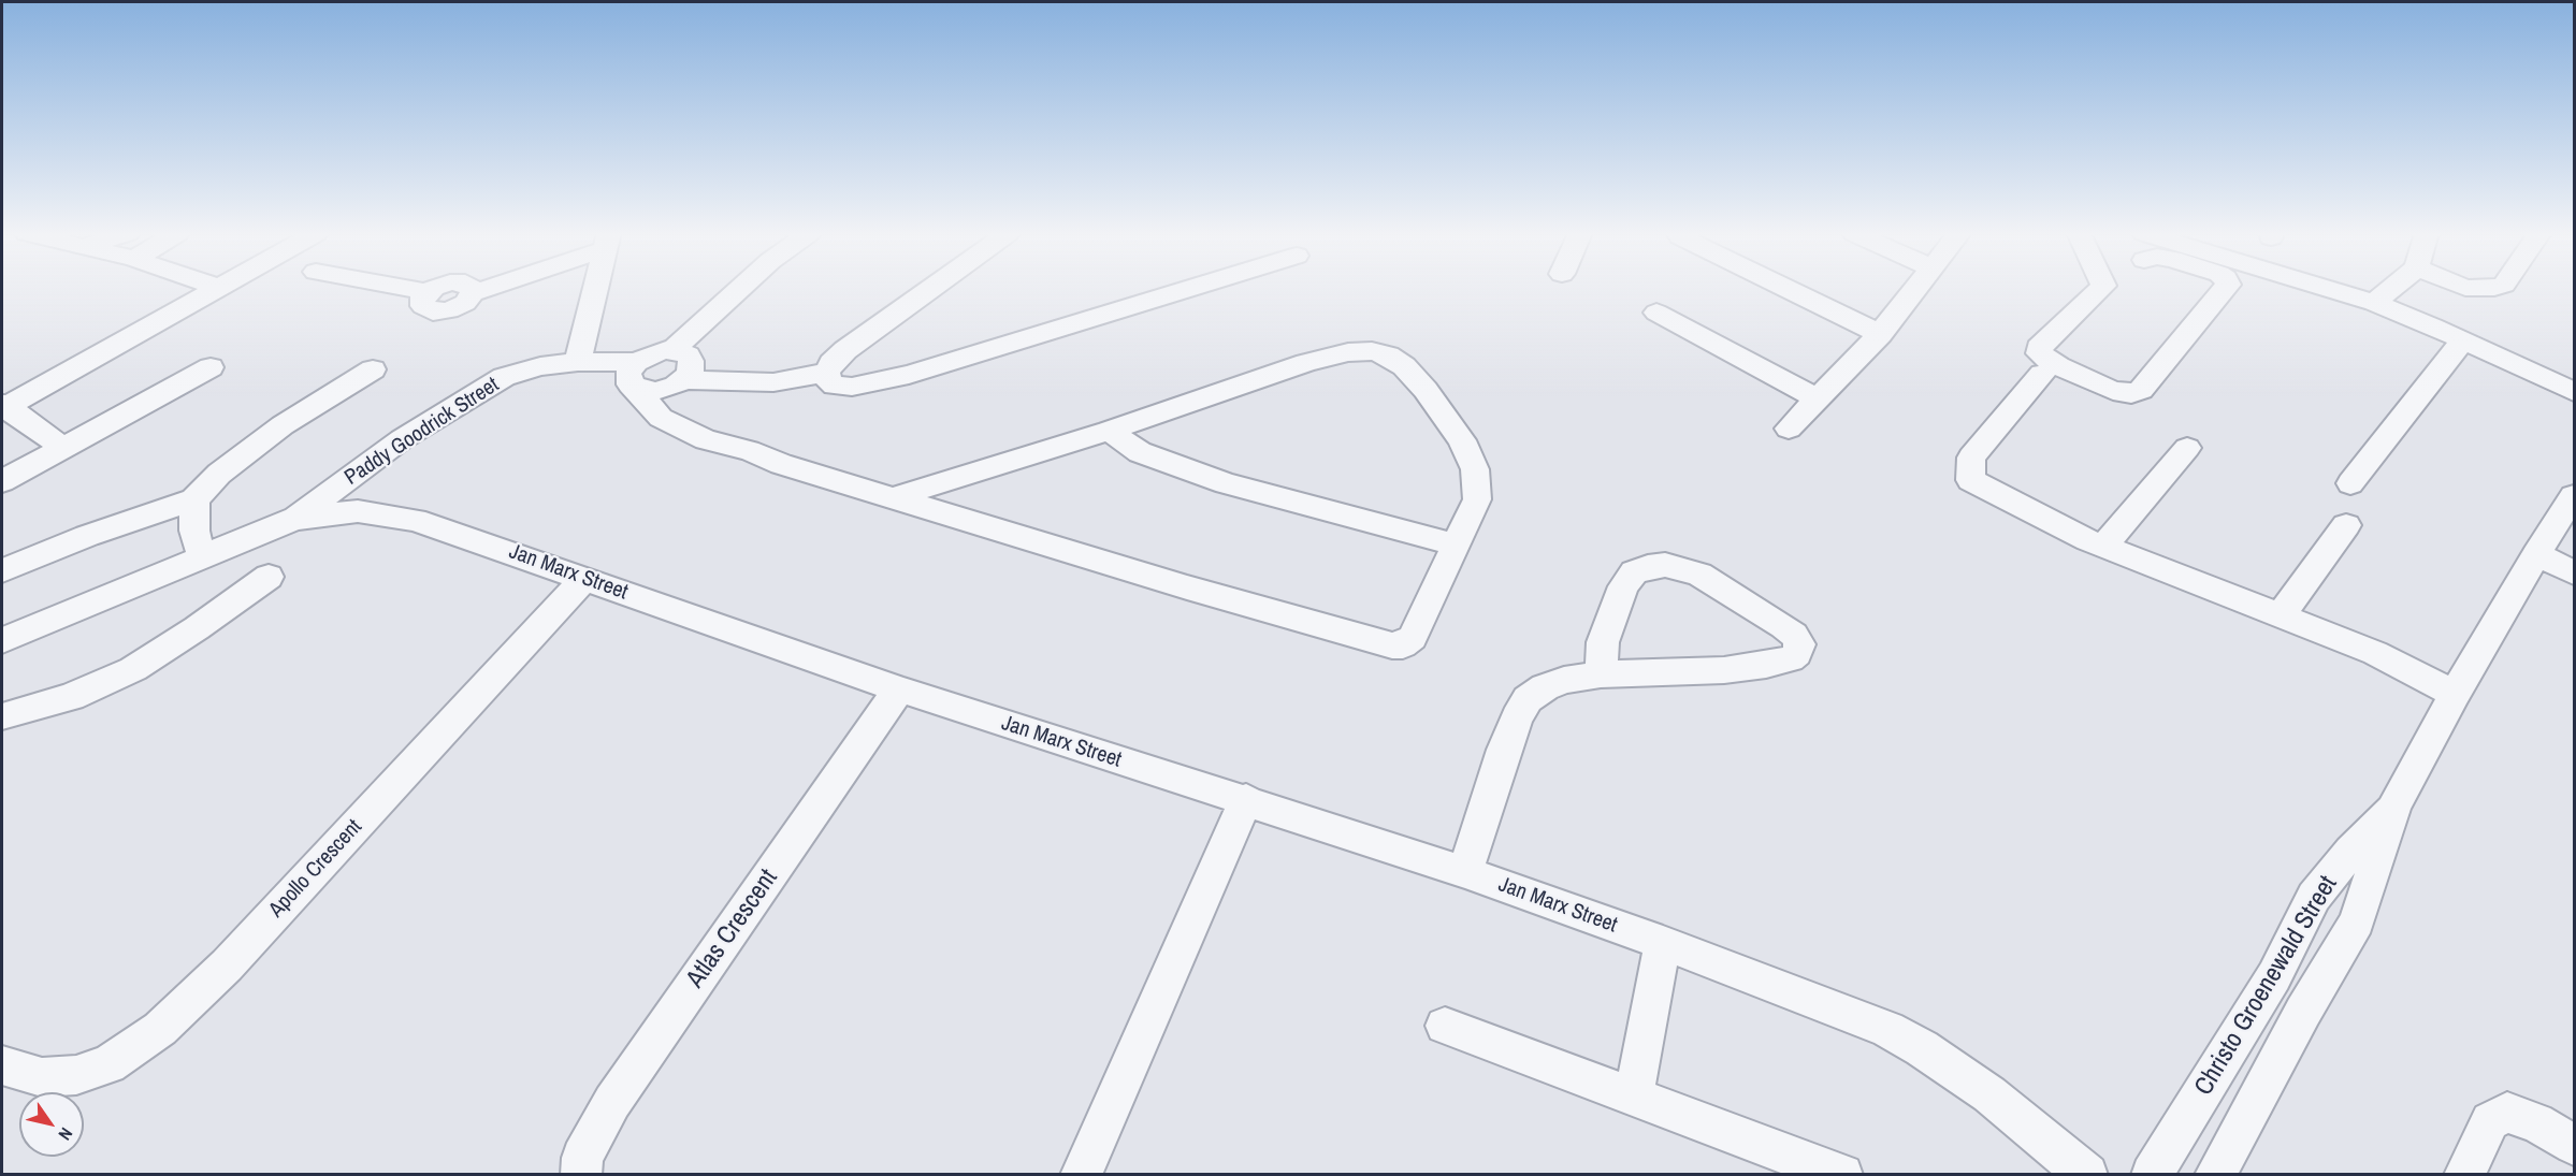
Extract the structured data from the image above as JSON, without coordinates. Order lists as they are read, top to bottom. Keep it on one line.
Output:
{"streets":{"street":["Paddy Goodrick Street","Jan Marx Street","Apollo Crescent","Atlas Crescent","Christo Groenewald Street"]},"crossings":[["Paddy Goodrick Street","Jan Marx Street"],["Jan Marx Street","Apollo Crescent"],["Jan Marx Street","Atlas Crescent"]],"north":"bottom right"}
